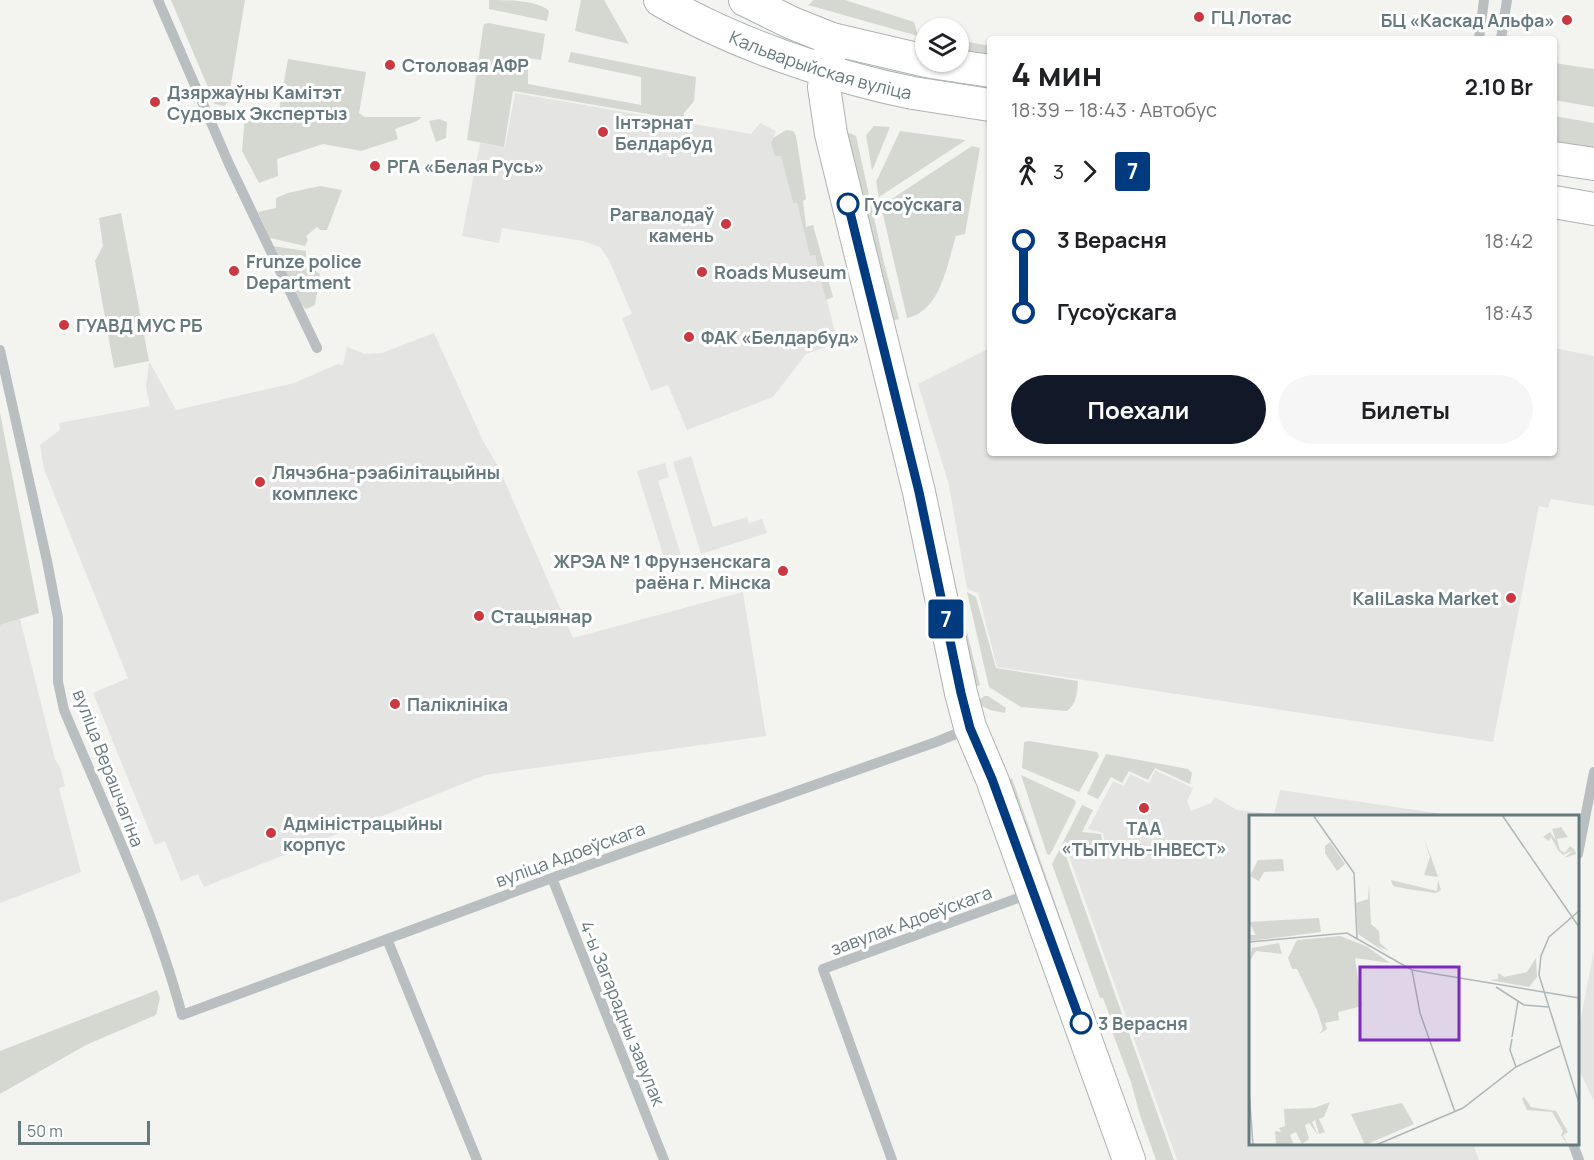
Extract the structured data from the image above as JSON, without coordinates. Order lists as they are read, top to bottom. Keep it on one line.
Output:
{"streets":{"main road":["Кальварыйская вуліца"],"street":["вуліца Верашчагіна","вуліца Адоеўскага","завулак Адоеўскага","4-ы Загарадны завулак"]},"crossings":[["вуліца Верашчагіна","вуліца Адоеўскага"],["вуліца Адоеўскага","4-ы Загарадны завулак"]],"places":["ГЦ Лотас","БЦ «Каскад Альфа»","Столовая АФР","Дзяржаўны Камітэт Судовых Экспертыз","Інтэрнат Белдарбуд","РГА «Белая Русь»","Гусоўскага","Рагвалодаў камень","Frunze police Department","Roads Museum","ГУАВД МУС РБ","ФАК «Белдарбуд»","Лячэбна-рэабілітацыйны комплекс","ЖРЭА № 1 Фрунзенскага раёна г. Мінска","KaliLaska Market","Стацыянар","Паліклініка","ТАА «ТЫТУНЬ-IНВЕСТ»","Адміністрацыйны корпус","3 Верасня"],"lines":["bus line 7"],"scale_bar":"50 m","page":{"on_map":"7","heading":["4 мин","18:39 – 18:43 · Автобус","2.10 Br"],"legs":["3","7"],"list":[{"name":"3 Верасня","value":"18:42"},{"name":"Гусоўскага","value":"18:43"}],"buttons":["Поехали","Билеты"],"scale":"50 m"}}
